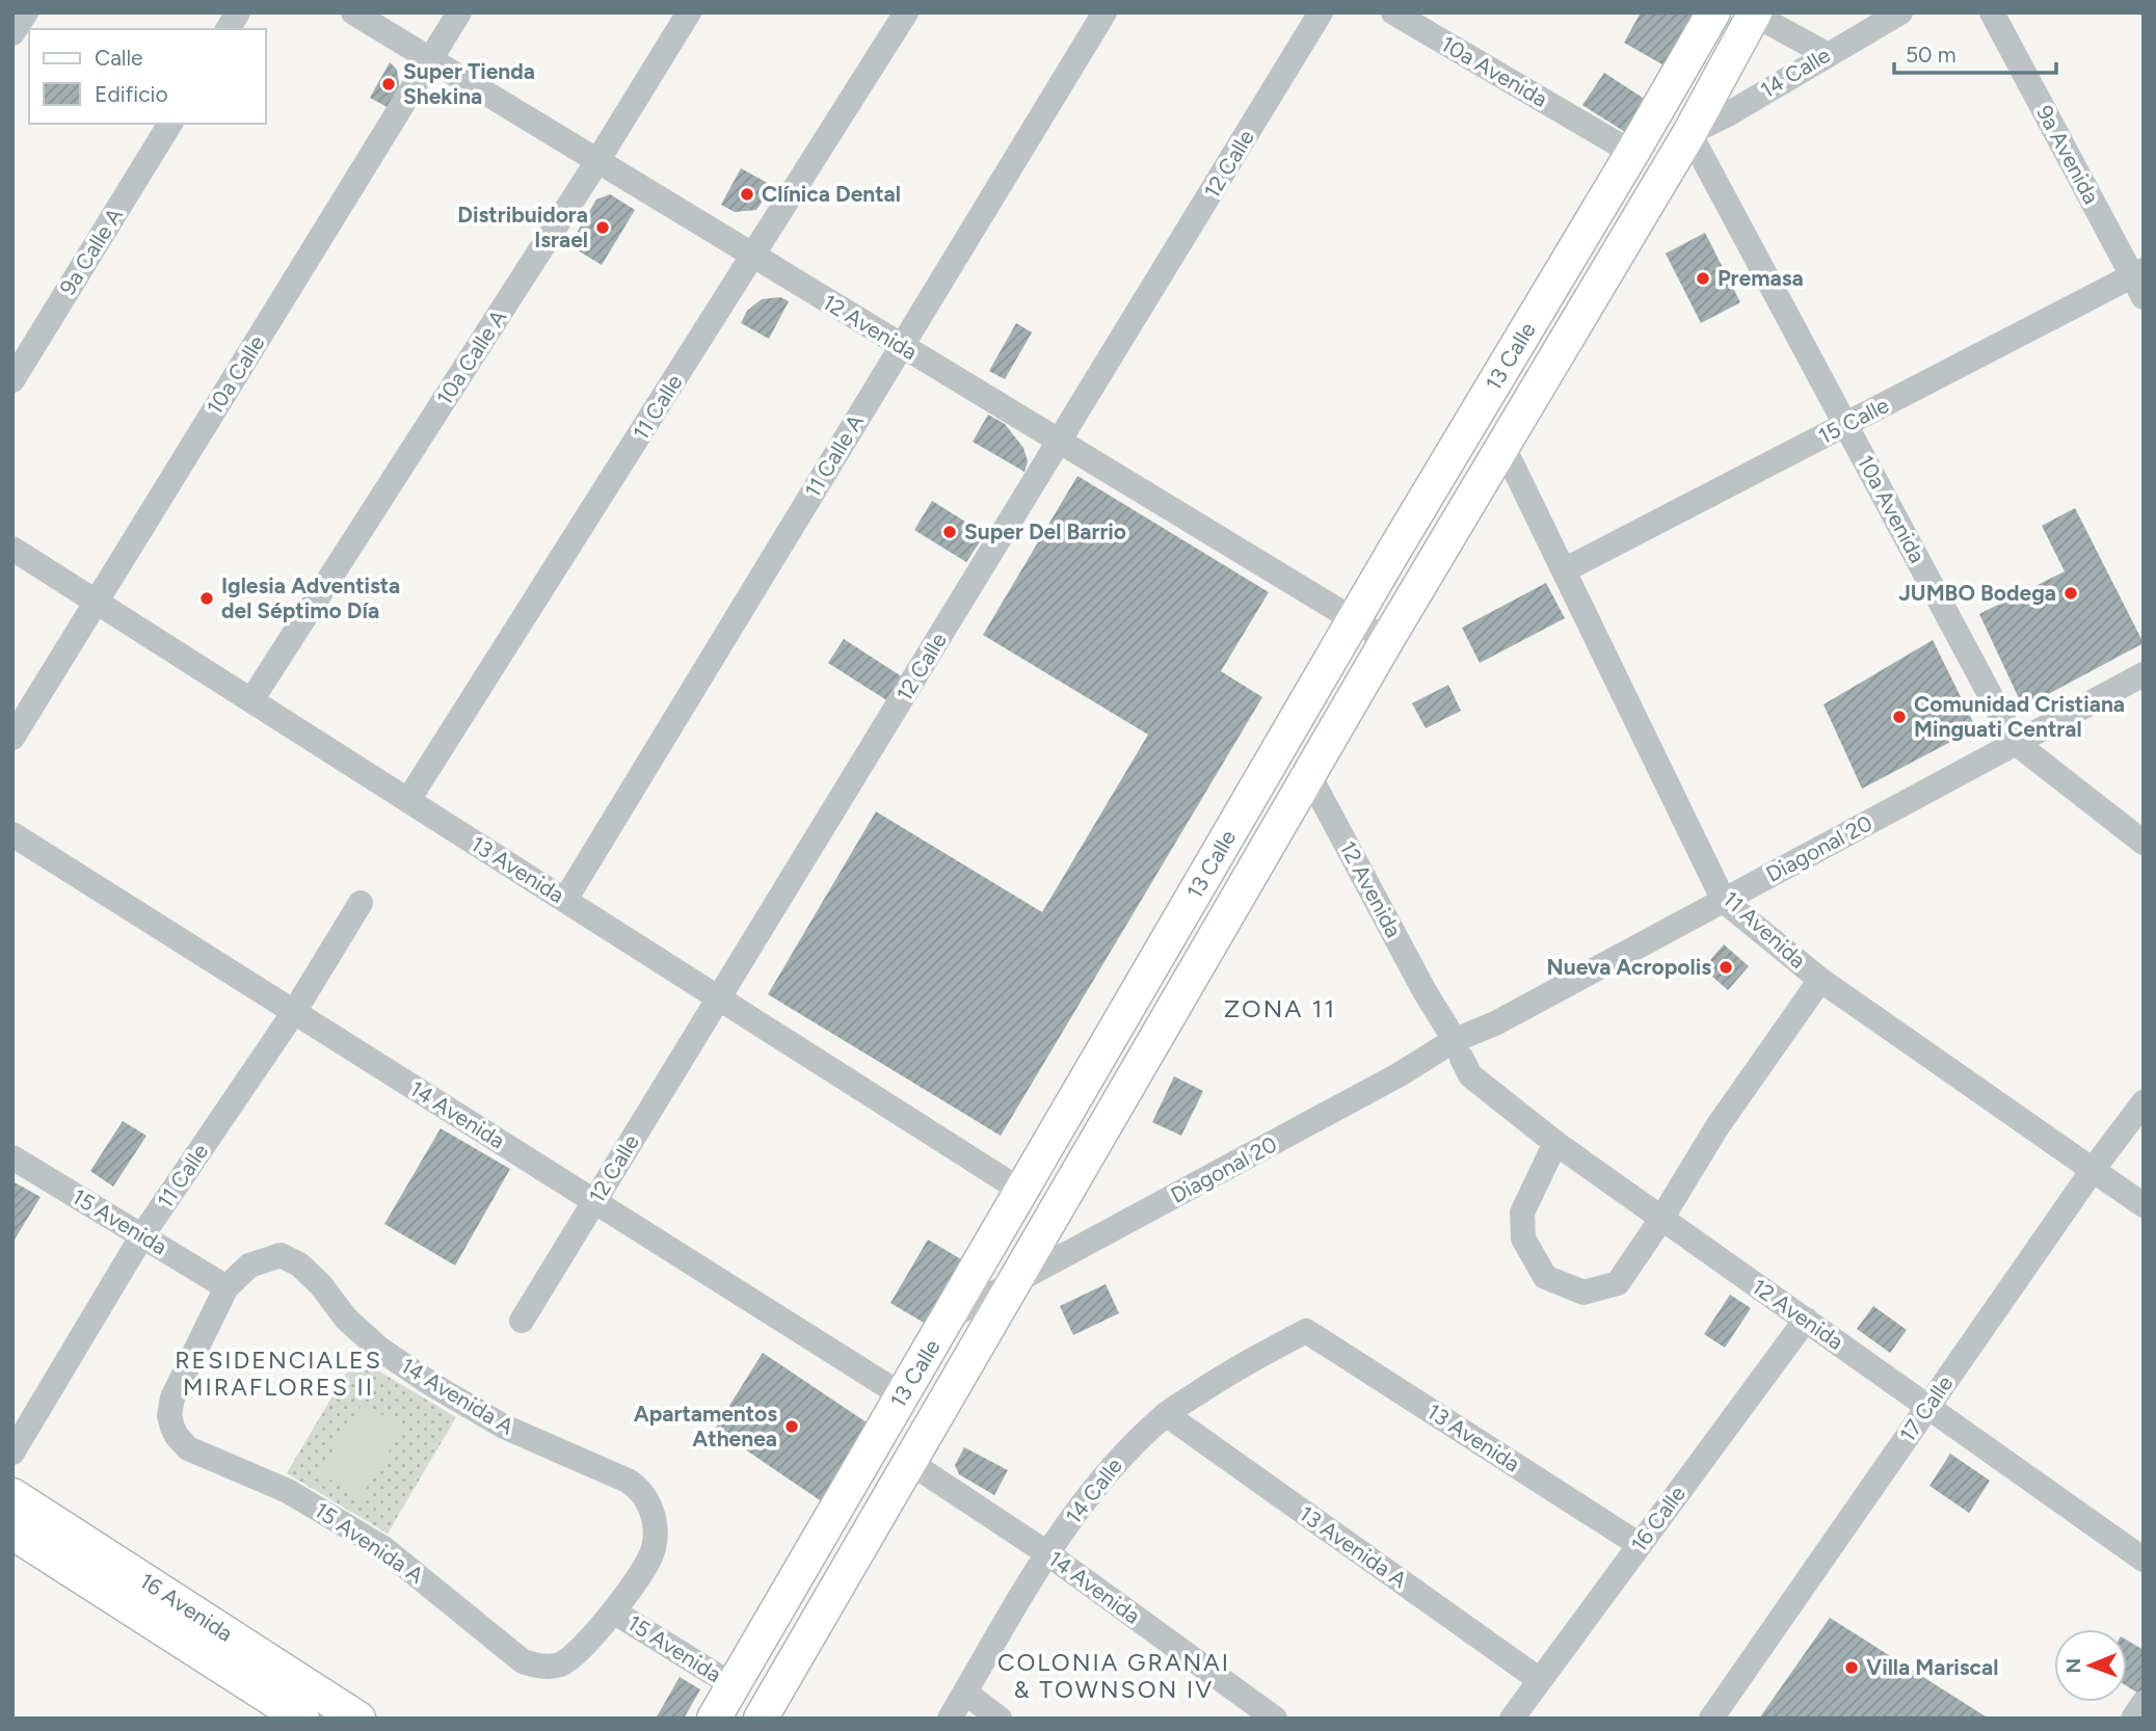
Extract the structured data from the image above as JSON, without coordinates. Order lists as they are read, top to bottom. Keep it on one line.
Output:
{"streets":{"main road":["13 Calle","16 Avenida"],"street":["10a Avenida","14 Calle","9a Avenida","12 Calle","9a Calle A","12 Avenida","10a Calle A","10a Calle","11 Calle","15 Calle","11 Calle A","Diagonal 20","13 Avenida","11 Avenida","14 Avenida","15 Avenida","14 Avenida A","17 Calle","16 Calle","15 Avenida A","13 Avenida A"]},"crossings":[["10a Avenida","14 Calle"],["10a Avenida","13 Calle"],["10a Avenida","15 Calle"],["10a Avenida","Diagonal 20"],["14 Calle","13 Calle"],["14 Calle","13 Avenida"],["14 Calle","14 Avenida"],["14 Calle","13 Avenida A"],["9a Avenida","15 Calle"],["12 Calle","12 Avenida"],["12 Calle","13 Avenida"],["12 Calle","14 Avenida"],["12 Avenida","13 Calle"],["12 Avenida","10a Calle A"],["12 Avenida","10a Calle"],["12 Avenida","11 Calle"],["12 Avenida","11 Calle A"],["12 Avenida","Diagonal 20"],["12 Avenida","17 Calle"],["12 Avenida","16 Calle"],["13 Calle","Diagonal 20"],["13 Calle","13 Avenida"],["13 Calle","11 Avenida"],["13 Calle","14 Avenida"],["13 Calle","15 Avenida"],["10a Calle A","13 Avenida"],["10a Calle","13 Avenida"],["11 Calle","13 Avenida"],["11 Calle","14 Avenida"],["11 Calle","15 Avenida"],["15 Calle","11 Avenida"],["11 Calle A","13 Avenida"],["Diagonal 20","11 Avenida"],["13 Avenida","16 Calle"],["11 Avenida","17 Calle"],["15 Avenida","14 Avenida A"],["15 Avenida","15 Avenida A"],["14 Avenida A","15 Avenida A"],["16 Calle","13 Avenida A"]],"districts":["ZONA 11","RESIDENCIALES MIRAFLORES II","COLONIA GRANAI & TOWNSON IV"],"places":["Super Tienda Shekina","Clínica Dental","Distribuidora Israel","Premasa","Super Del Barrio","JUMBO Bodega","Iglesia Adventista del Séptimo Día","Comunidad Cristiana Minguati Central","Nueva Acropolis","Apartamentos Athenea","Villa Mariscal"],"legend":["Calle","Edificio"],"scale_bar":"50 m","north":"left"}
